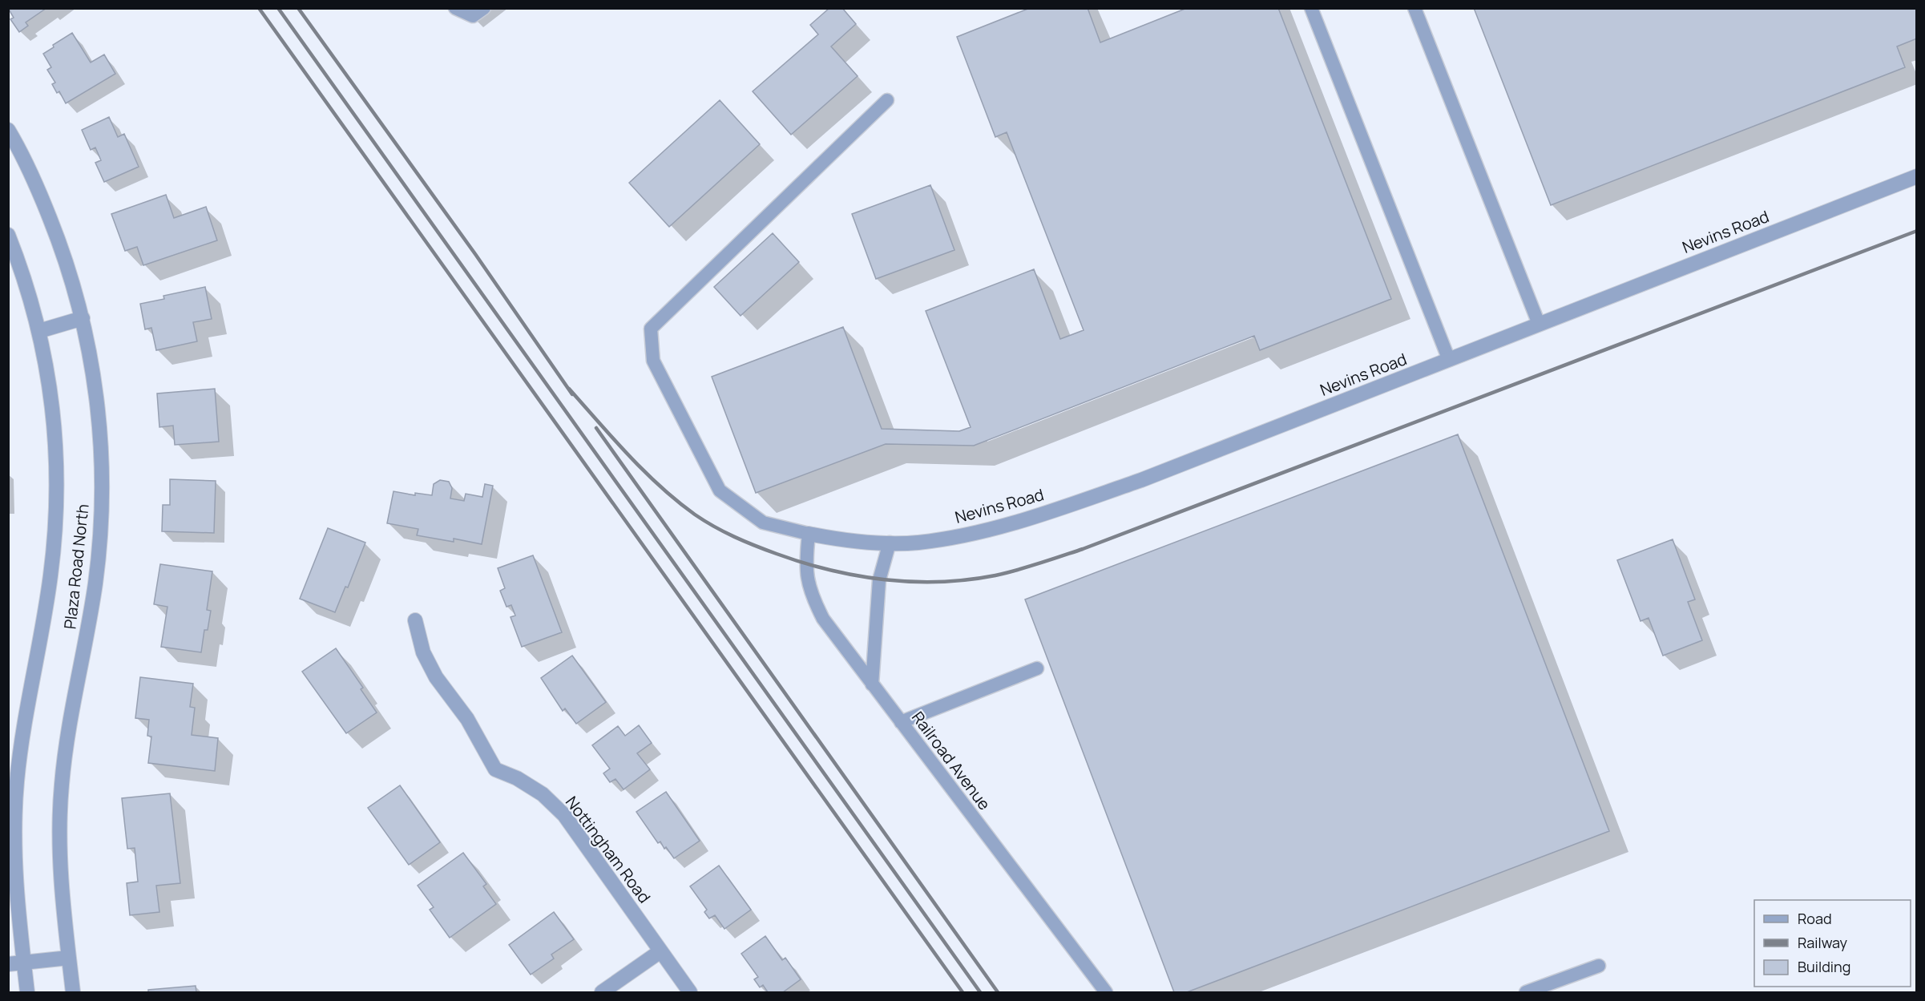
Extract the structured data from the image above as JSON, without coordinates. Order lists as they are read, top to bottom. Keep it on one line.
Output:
{"streets":{"street":["Nevins Road","Plaza Road North","Nottingham Road"],"lane":["Railroad Avenue"]},"crossings":[["Nevins Road","Railroad Avenue"]],"legend":["Road","Railway","Building"]}
